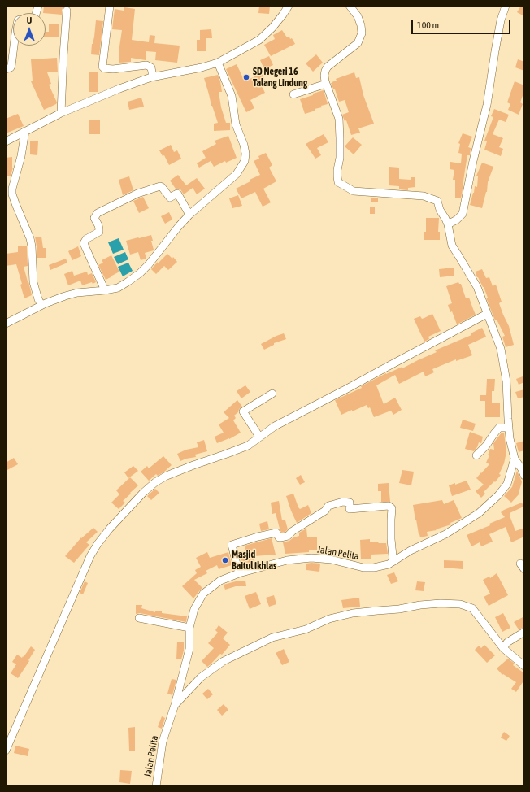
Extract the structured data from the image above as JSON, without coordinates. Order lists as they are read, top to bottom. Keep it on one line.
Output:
{"streets":{"street":["Jalan Pelita"]},"places":["SD Negeri 16 Talang Lindung","Masjid Baitul Ikhlas"],"scale_bar":"100 m","north":"top"}
